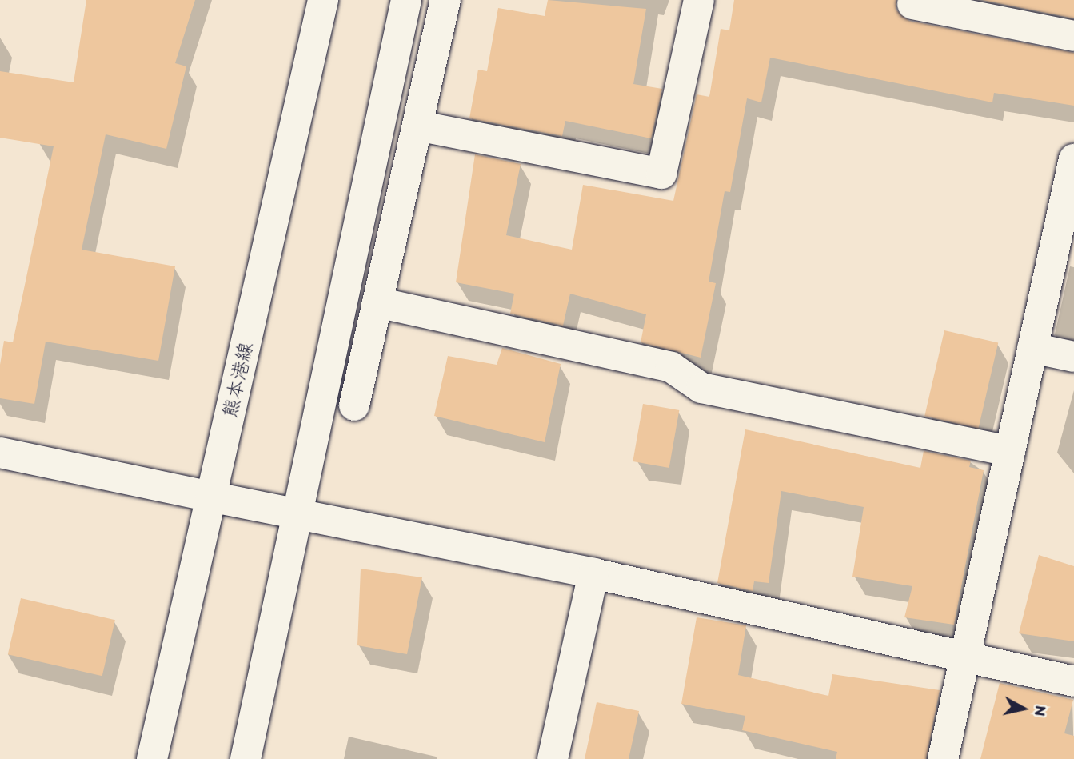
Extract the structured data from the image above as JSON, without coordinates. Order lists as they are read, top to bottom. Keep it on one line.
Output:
{"streets":{"street":["熊本港線"]},"north":"right"}
